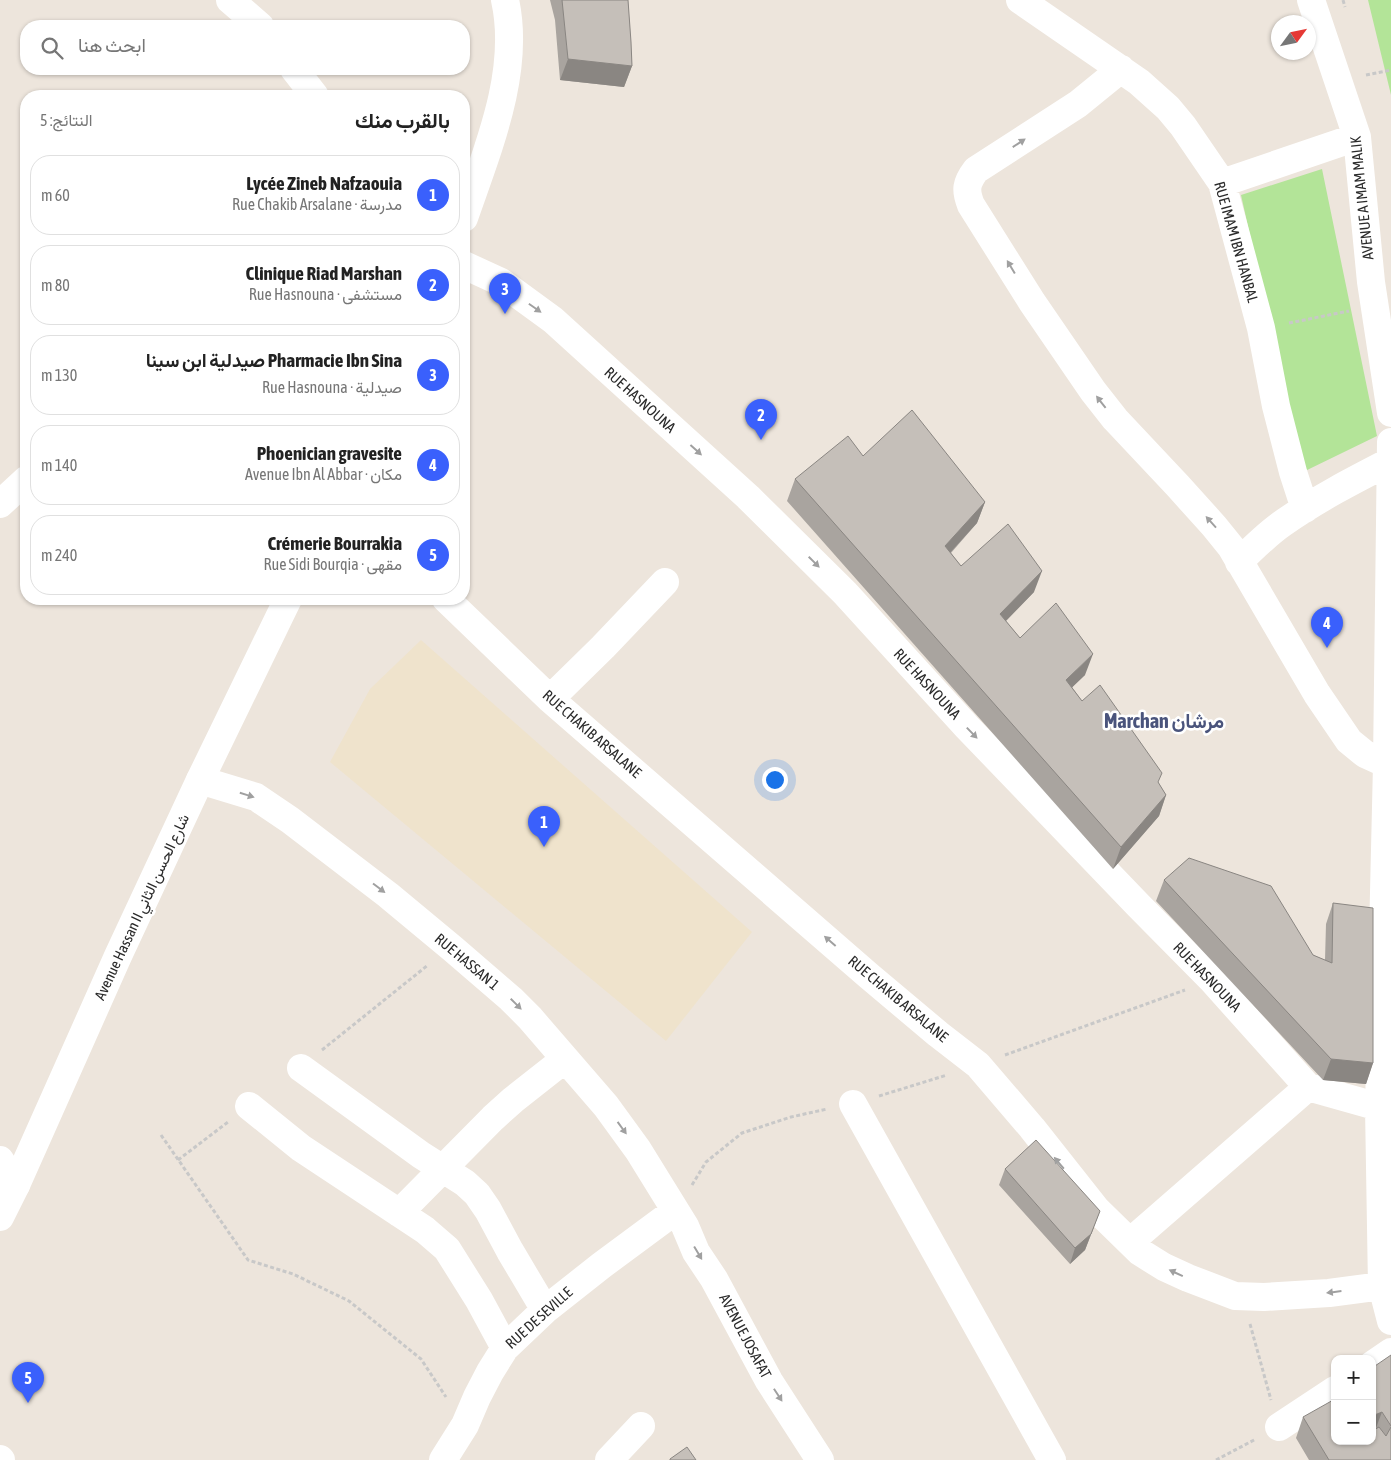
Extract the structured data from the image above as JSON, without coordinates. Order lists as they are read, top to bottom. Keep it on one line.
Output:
{"streets":{"street":["AVENUE A IMAM MALIK","RUE IMAM IBN HANBAL","RUE HASNOUNA","RUE CHAKIB ARSALANE","Avenue Hassan II شارع الحسن الثاني","RUE HASSAN 1","RUE DE SEVILLE","AVENUE JOSAFAT"]},"crossings":[["Avenue Hassan II شارع الحسن الثاني","RUE HASSAN 1"],["RUE HASSAN 1","RUE DE SEVILLE"],["RUE HASSAN 1","AVENUE JOSAFAT"],["RUE DE SEVILLE","AVENUE JOSAFAT"]],"one_way":["RUE HASNOUNA"],"districts":["Marchan مرشان"],"north":"top right","page":{"search":"ابحث هنا","heading":["بالقرب منك","النتائج: 5"],"list":[{"mark":"1","name":"Lycée Zineb Nafzaouia","note":"مدرسة · Rue Chakib Arsalane","value":"60 m"},{"mark":"2","name":"Clinique Riad Marshan","note":"مستشفى · Rue Hasnouna","value":"80 m"},{"mark":"3","name":"Pharmacie Ibn Sina صيدلية ابن سينا","note":"صيدلية · Rue Hasnouna","value":"130 m"},{"mark":"4","name":"Phoenician gravesite","note":"مكان · Avenue Ibn Al Abbar","value":"140 m"},{"mark":"5","name":"Crémerie Bourrakia","note":"مقهى · Rue Sidi Bourqia","value":"240 m"}],"pins":["3","2","4","1","5"],"map_buttons":["+","−"]}}
